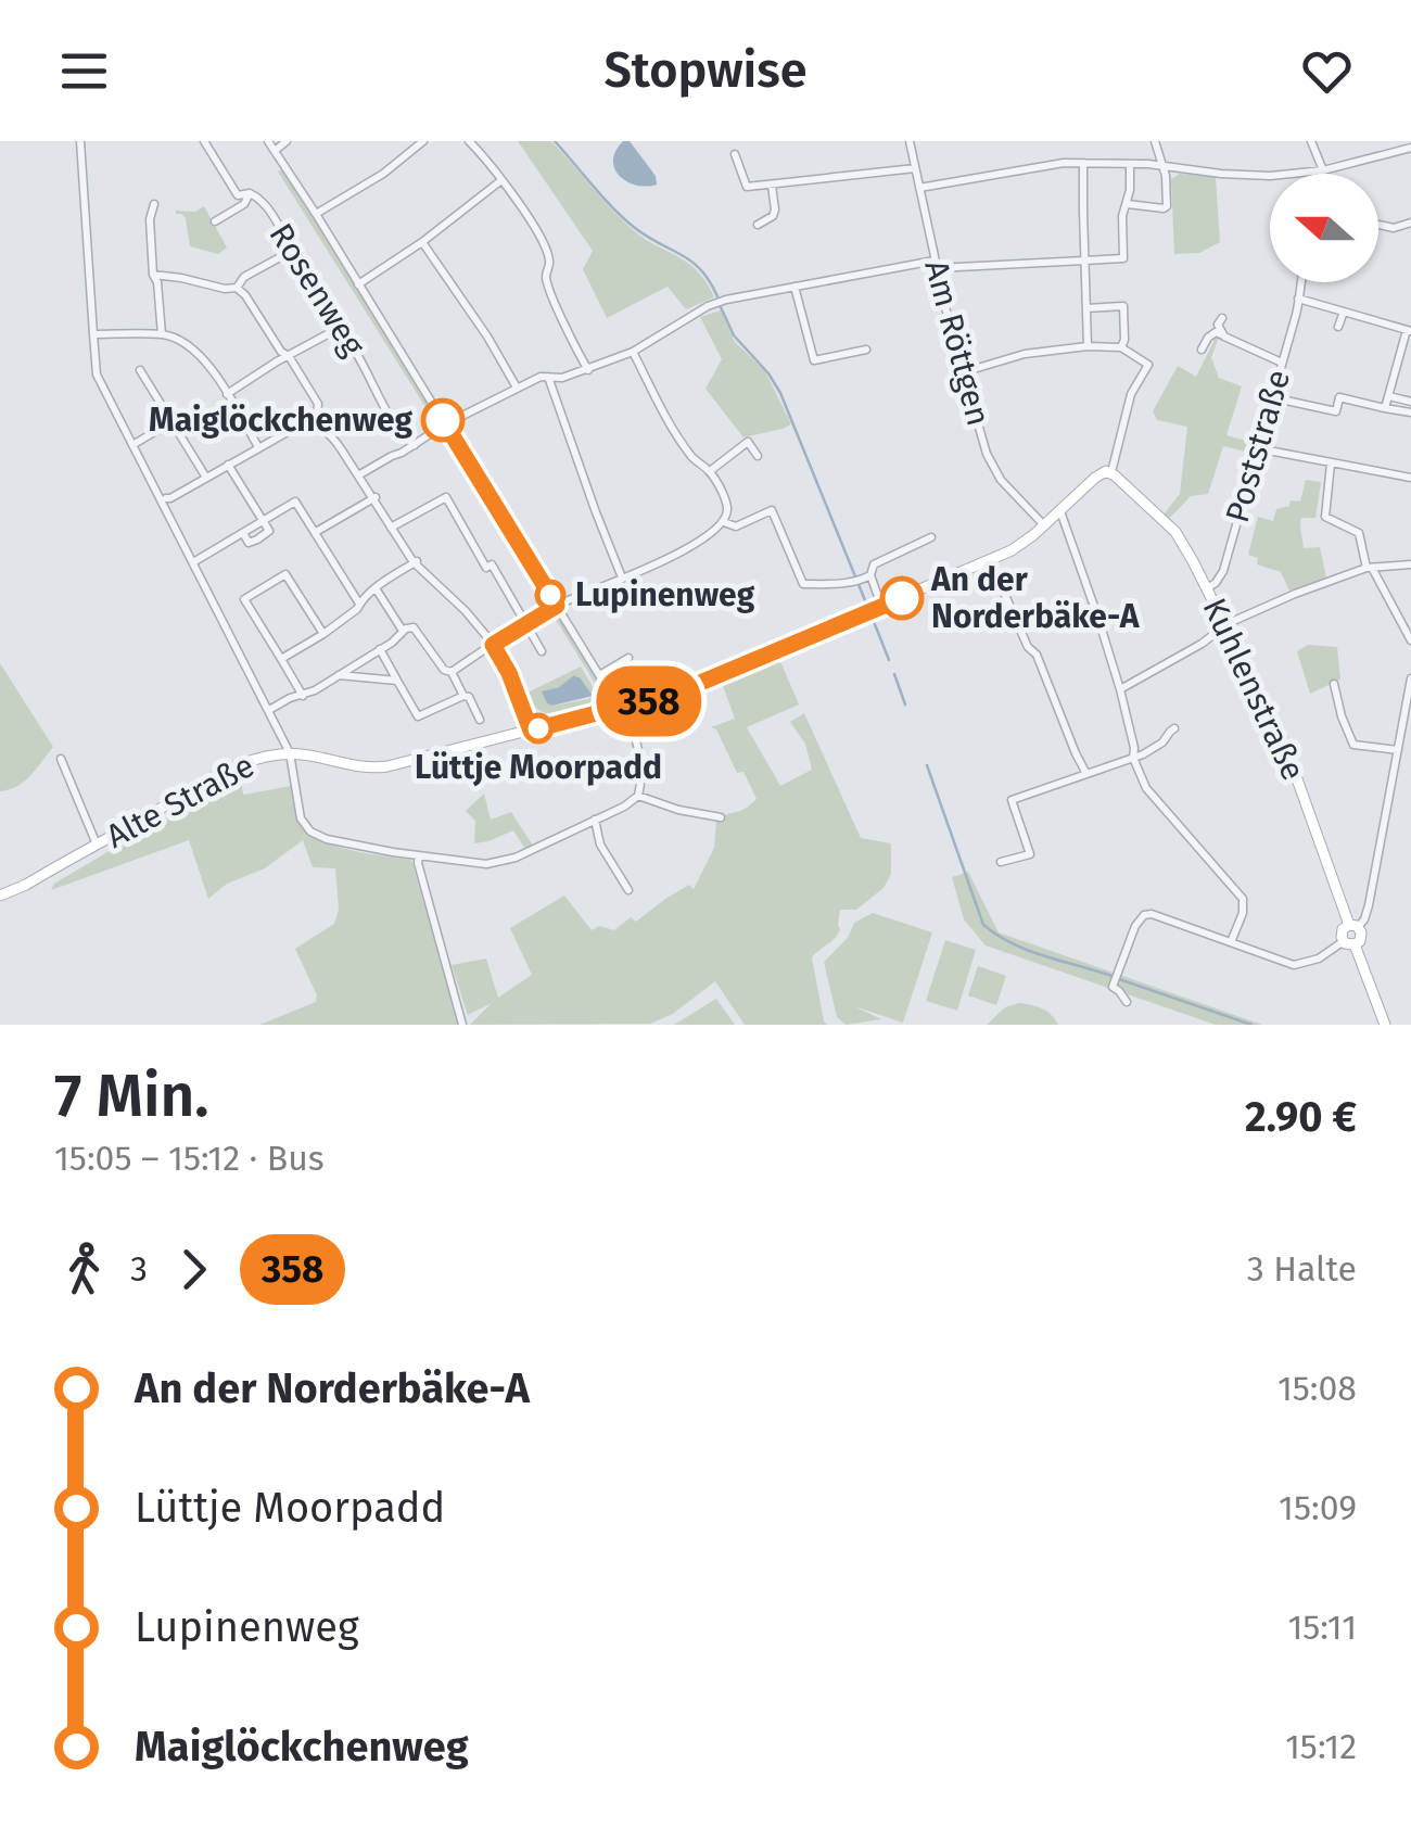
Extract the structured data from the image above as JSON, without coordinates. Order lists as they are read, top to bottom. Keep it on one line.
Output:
{"streets":{"street":["Rosenweg","Am Röttgen","Poststraße","Kuhlenstraße","Alte Straße"]},"crossings":[["Am Röttgen","Alte Straße"],["Poststraße","Kuhlenstraße"],["Kuhlenstraße","Alte Straße"]],"places":["Maiglöckchenweg","Lupinenweg","An der Norderbäke-A","Lüttje Moorpadd"],"lines":["bus line 358"],"north":"left","page":{"header":"Stopwise","on_map":"358","heading":["7 Min.","15:05 – 15:12 · Bus","2.90 €"],"legs":["3","358","3 Halte"],"list":[{"name":"An der Norderbäke-A","value":"15:08"},{"name":"Lüttje Moorpadd","value":"15:09"},{"name":"Lupinenweg","value":"15:11"},{"name":"Maiglöckchenweg","value":"15:12"}]}}
